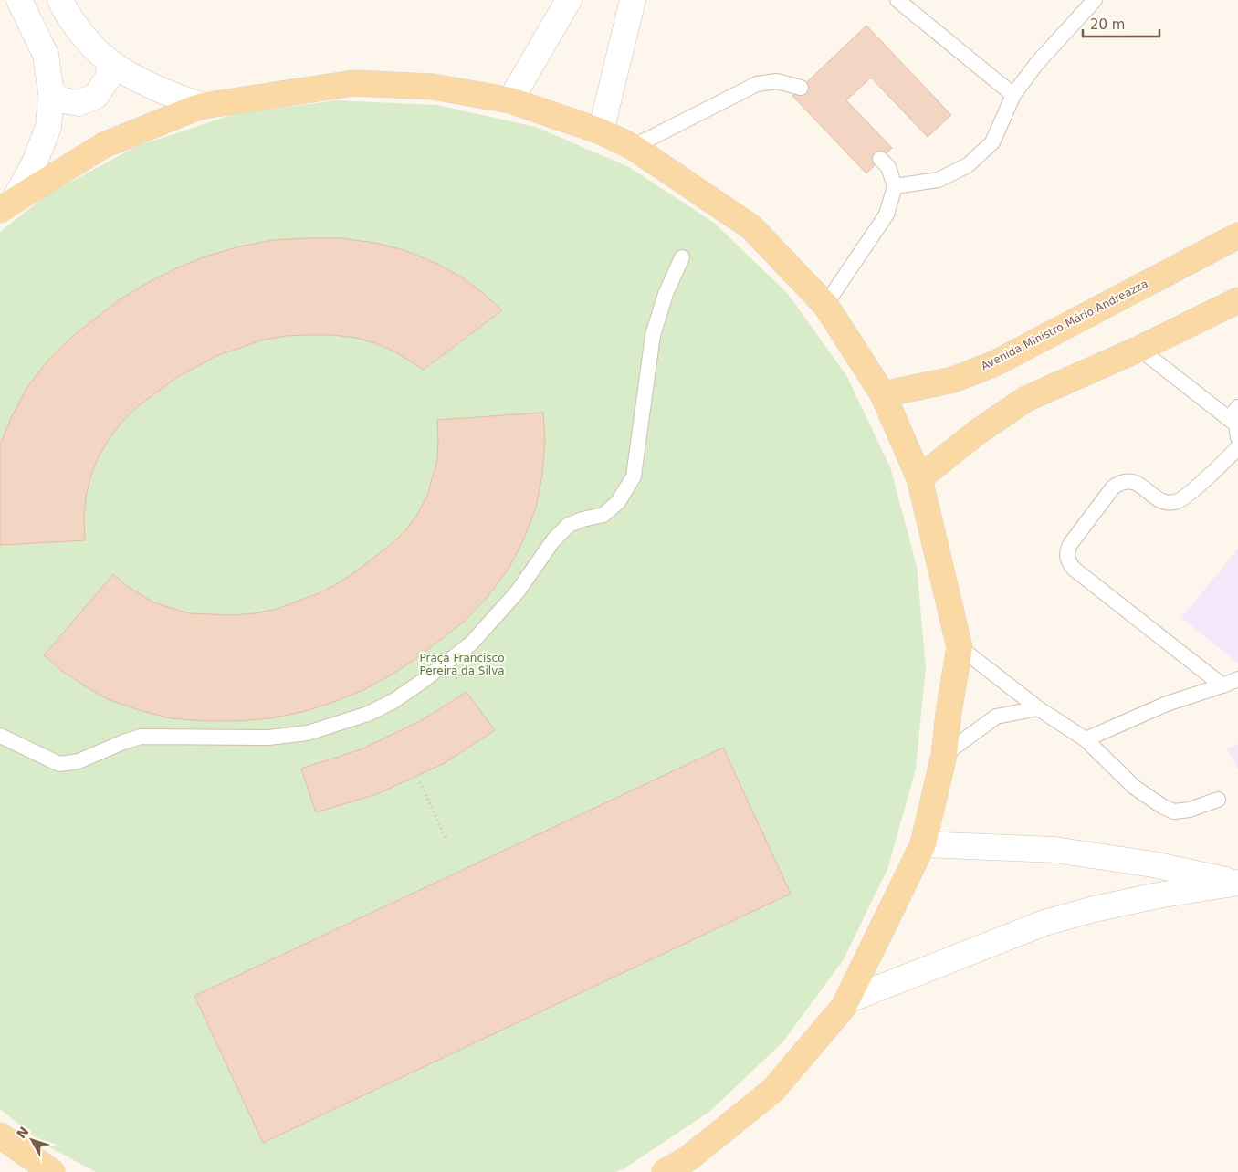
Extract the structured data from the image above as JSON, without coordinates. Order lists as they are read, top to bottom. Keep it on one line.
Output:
{"streets":{"main road":["Avenida Ministro Mário Andreazza"]},"parks":["Praça Francisco Pereira da Silva"],"scale_bar":"20 m","north":"top left"}
